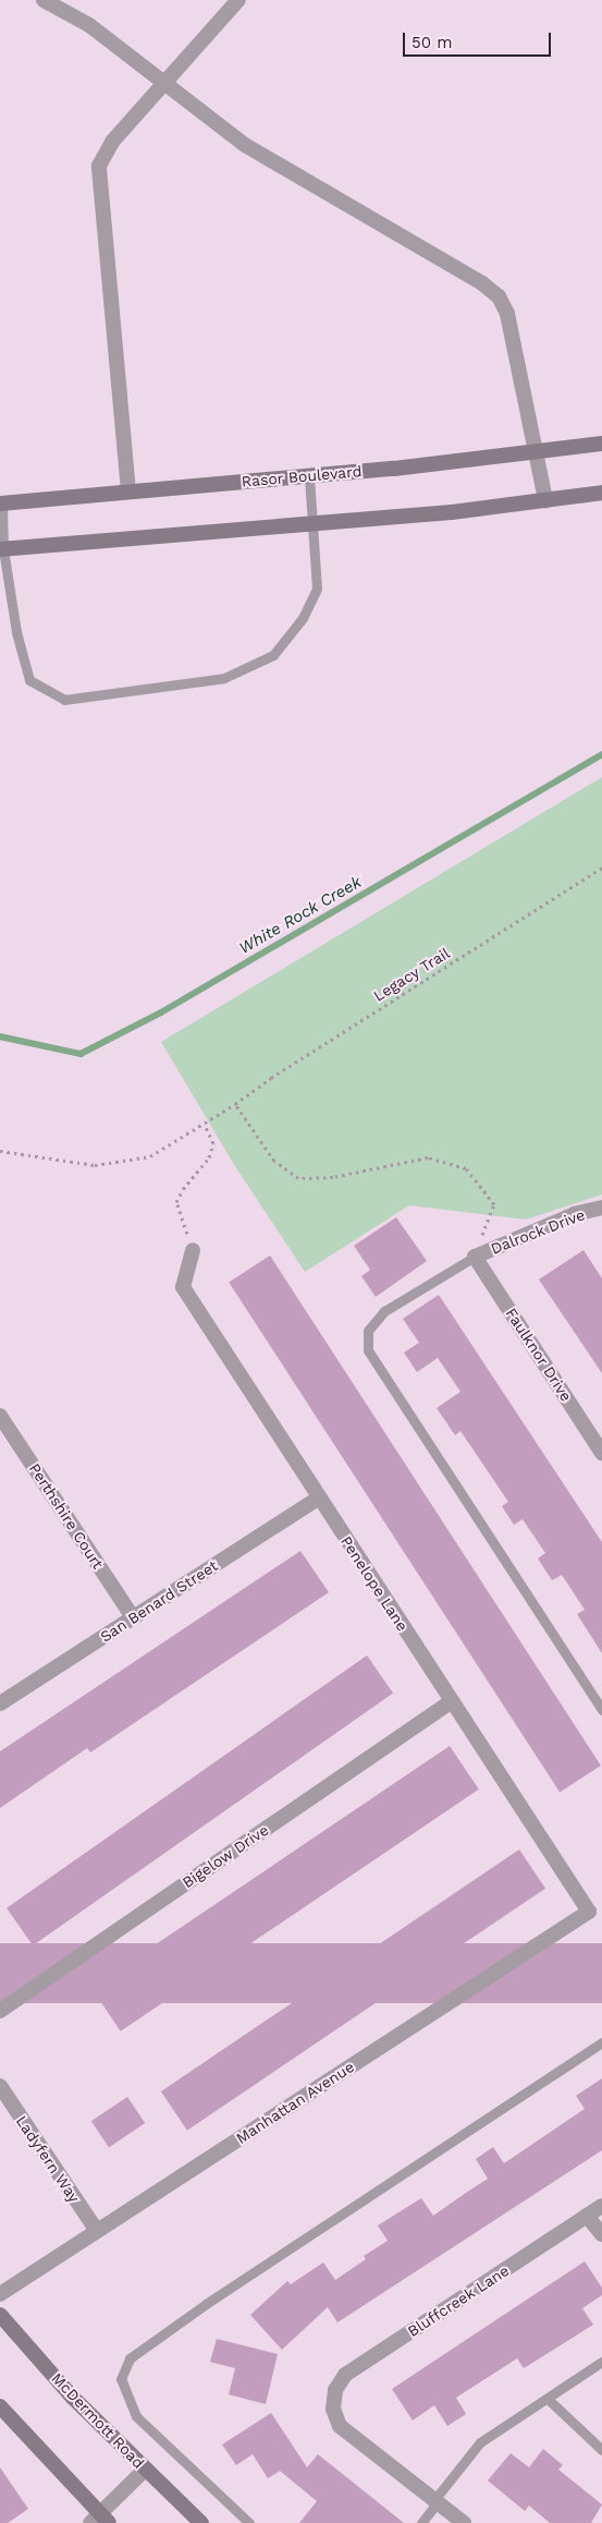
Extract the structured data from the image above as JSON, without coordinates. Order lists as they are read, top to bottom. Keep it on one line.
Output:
{"streets":{"main road":["Rasor Boulevard","McDermott Road"],"street":["Dalrock Drive","Faulknor Drive","Perthshire Court","Penelope Lane","San Benard Street","Bigelow Drive","Manhattan Avenue","Ladyfern Way","Bluffcreek Lane"],"path":["Legacy Trail"]},"crossings":[["Dalrock Drive","Faulknor Drive"],["Perthshire Court","San Benard Street"],["Penelope Lane","San Benard Street"],["Penelope Lane","Bigelow Drive"],["Penelope Lane","Manhattan Avenue"],["Manhattan Avenue","Ladyfern Way"]],"water":["White Rock Creek"],"scale_bar":"50 m"}
